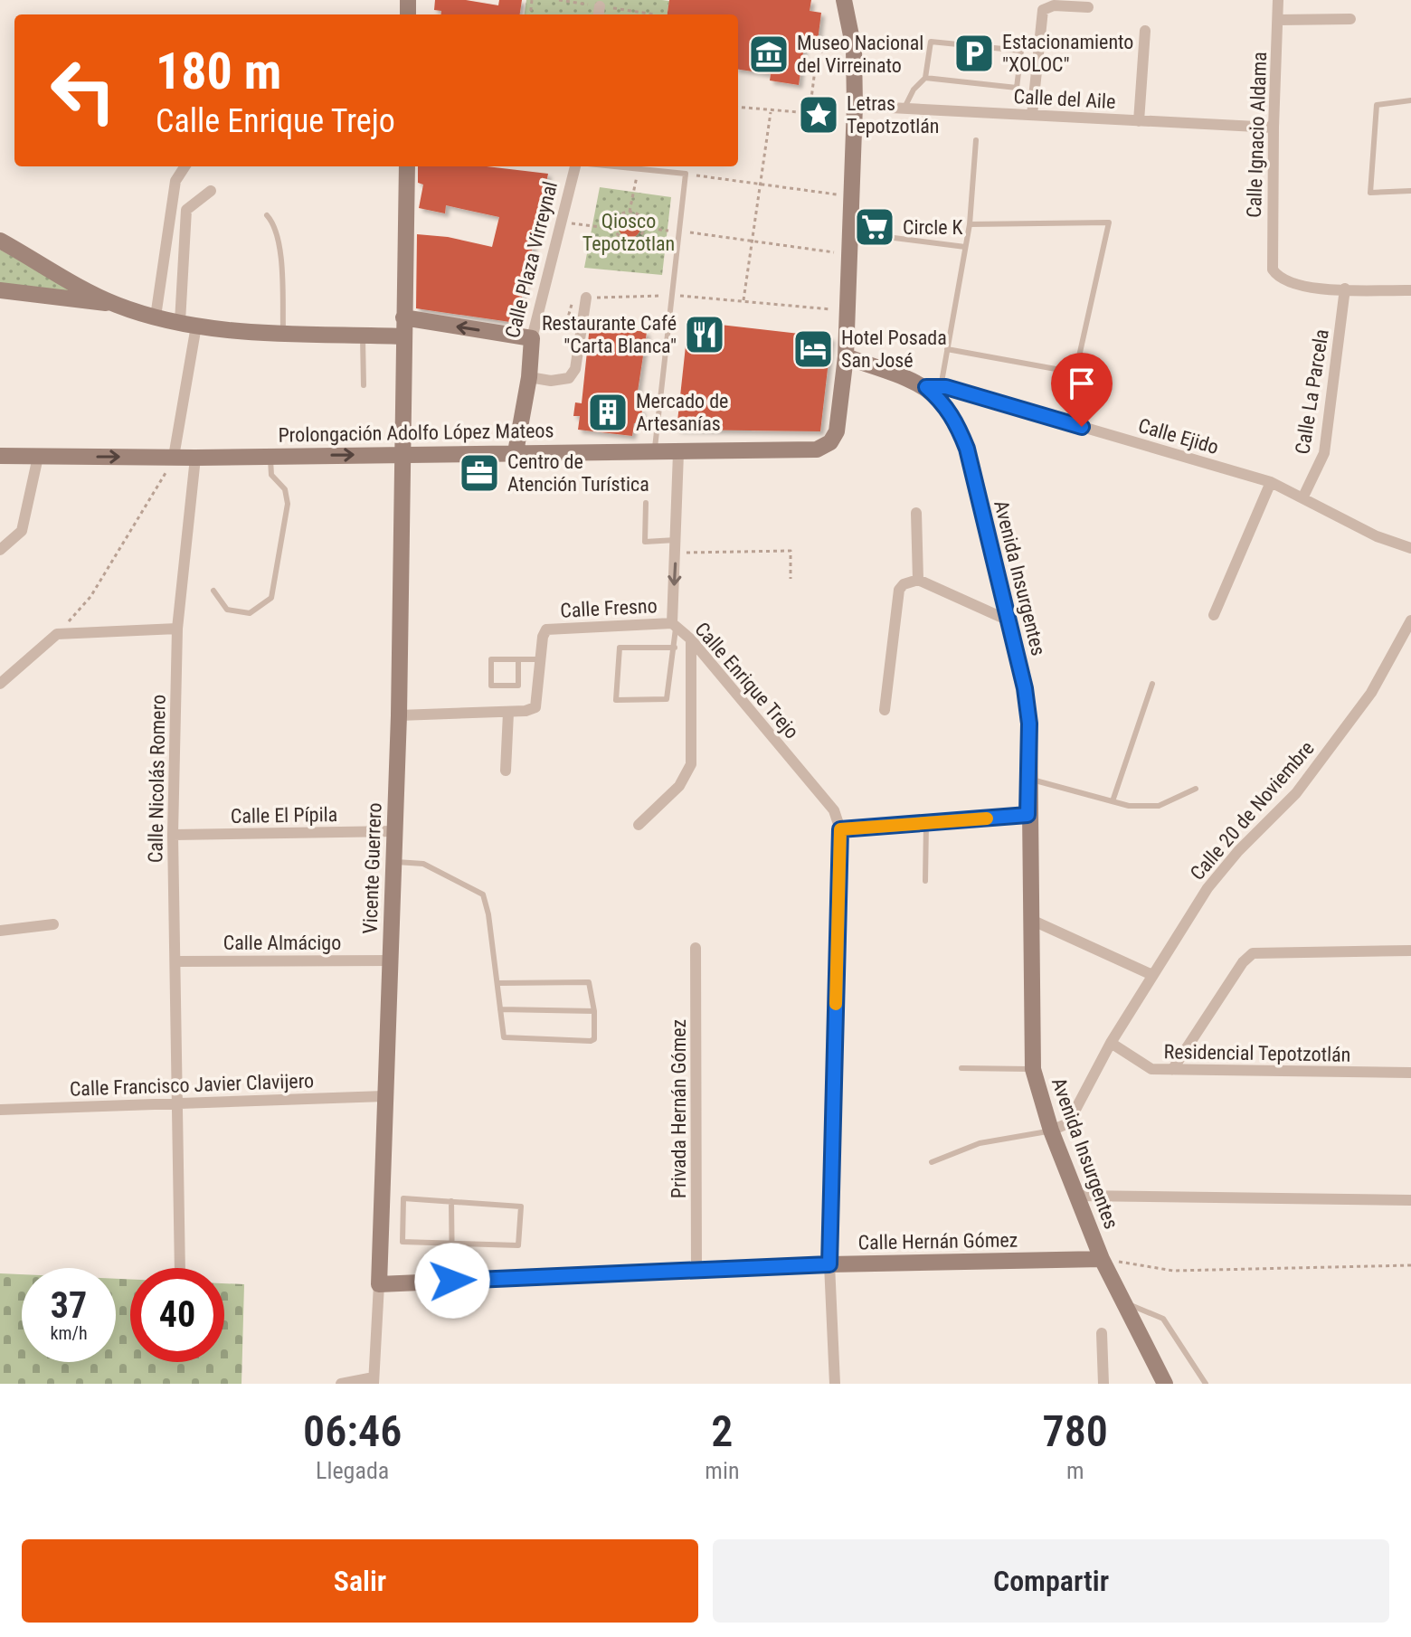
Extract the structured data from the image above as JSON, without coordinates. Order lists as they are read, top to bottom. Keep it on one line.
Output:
{"streets":{"street":["Calle del Aile","Calle Ignacio Aldama","Calle Plaza Virreynal","Calle La Parcela","Prolongación Adolfo López Mateos","Calle Ejido","Avenida Insurgentes","Calle Fresno","Calle Enrique Trejo","Calle Nicolás Romero","Calle 20 de Noviembre","Calle El Pípila","Vicente Guerrero","Calle Almácigo","Residencial Tepotzotlán","Calle Francisco Javier Clavijero","Privada Hernán Gómez","Calle Hernán Gómez"]},"crossings":[["Calle del Aile","Calle Ignacio Aldama"],["Calle Ignacio Aldama","Calle La Parcela"],["Calle Plaza Virreynal","Prolongación Adolfo López Mateos"],["Calle La Parcela","Calle Ejido"],["Prolongación Adolfo López Mateos","Avenida Insurgentes"],["Prolongación Adolfo López Mateos","Calle Enrique Trejo"],["Prolongación Adolfo López Mateos","Calle Nicolás Romero"],["Prolongación Adolfo López Mateos","Vicente Guerrero"],["Calle Ejido","Avenida Insurgentes"],["Avenida Insurgentes","Calle 20 de Noviembre"],["Avenida Insurgentes","Calle Hernán Gómez"],["Calle Fresno","Calle Enrique Trejo"],["Calle Fresno","Vicente Guerrero"],["Calle Enrique Trejo","Calle Hernán Gómez"],["Calle Nicolás Romero","Calle El Pípila"],["Calle Nicolás Romero","Calle Almácigo"],["Calle Nicolás Romero","Calle Francisco Javier Clavijero"],["Calle 20 de Noviembre","Residencial Tepotzotlán"],["Calle El Pípila","Vicente Guerrero"],["Vicente Guerrero","Calle Almácigo"],["Vicente Guerrero","Calle Francisco Javier Clavijero"],["Vicente Guerrero","Calle Hernán Gómez"],["Privada Hernán Gómez","Calle Hernán Gómez"]],"parks":["Qiosco Tepotzotlan"],"places":{"parking":["Estacionamiento \"XOLOC\""],"museum":["Museo Nacional del Virreinato"],"place":["Letras Tepotzotlán"],"supermarket":["Circle K"],"restaurant":["Restaurante Café \"Carta Blanca\""],"hotel":["Hotel Posada San José"],"building":["Mercado de Artesanías"],"office":["Centro de Atención Turística"]},"page":{"turn":["180 m","Calle Enrique Trejo"],"speed":"37 km/h","limit":"40","eta":["06:46","Llegada","2","min","780","m"],"buttons":["Salir","Compartir"]}}
